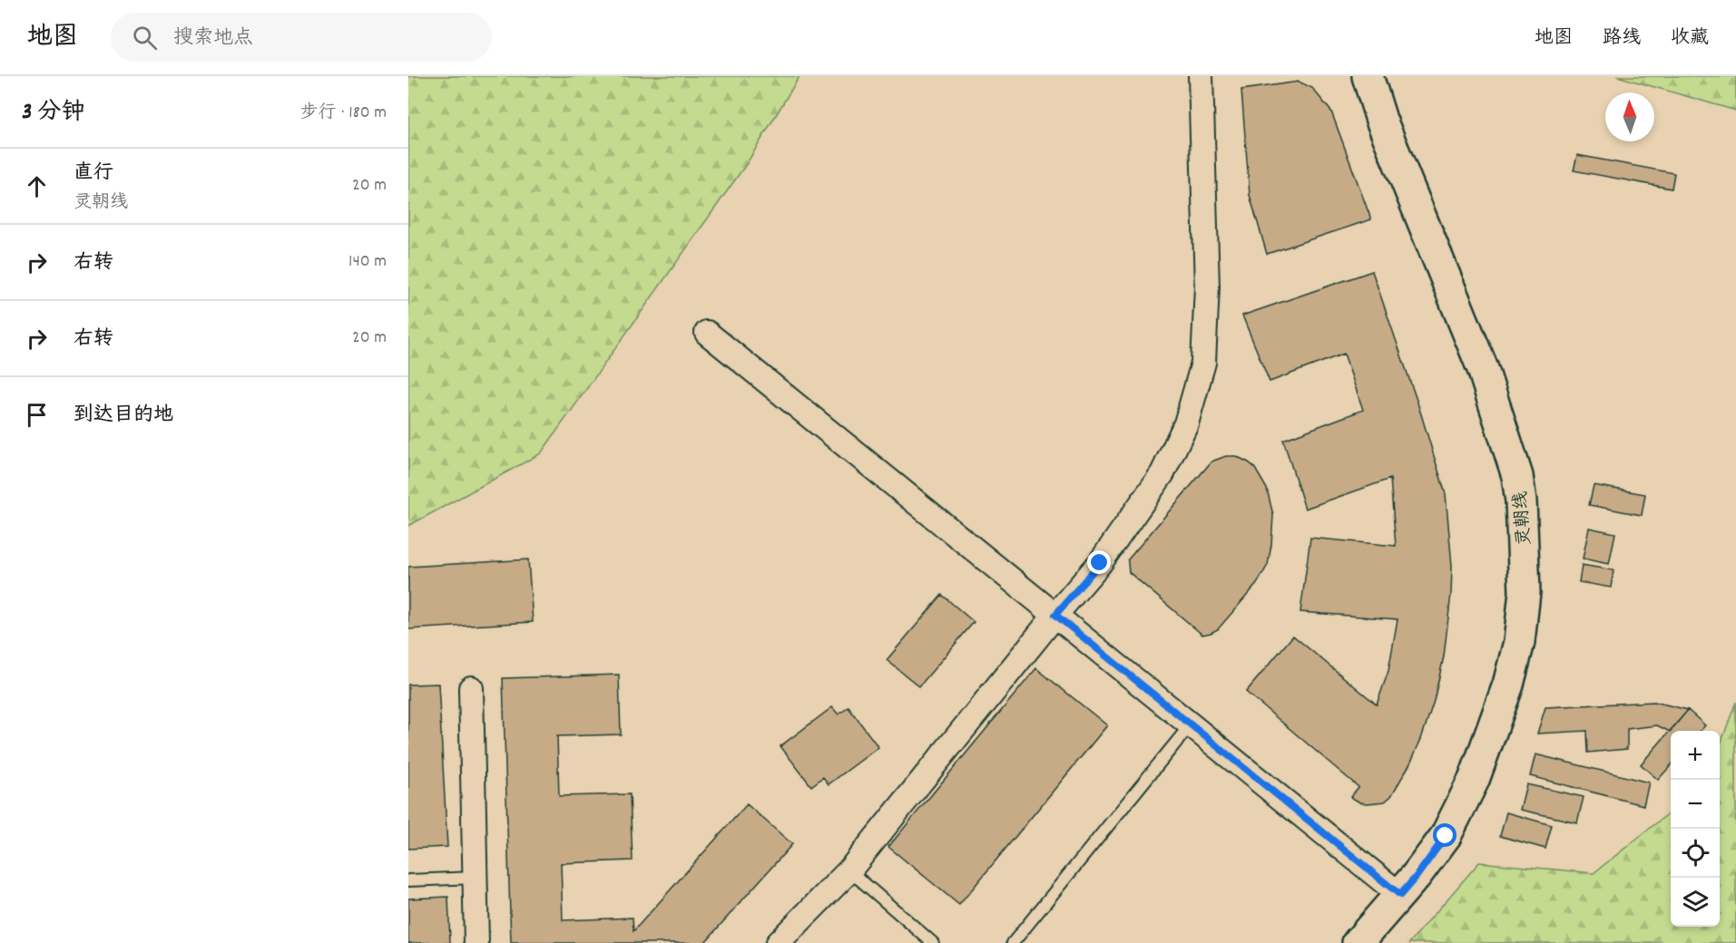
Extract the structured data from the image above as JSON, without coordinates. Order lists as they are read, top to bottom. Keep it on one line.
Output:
{"streets":{"main road":["灵朝线"]},"north":"top","page":{"header":"地图","search":"搜索地点","nav":["地图","路线","收藏"],"heading":["3 分钟","步行 · 180 m"],"list":[["直行","灵朝线","20 m"],["右转","140 m"],["右转","20 m"],"到达目的地"],"map_buttons":["+","−"]}}
